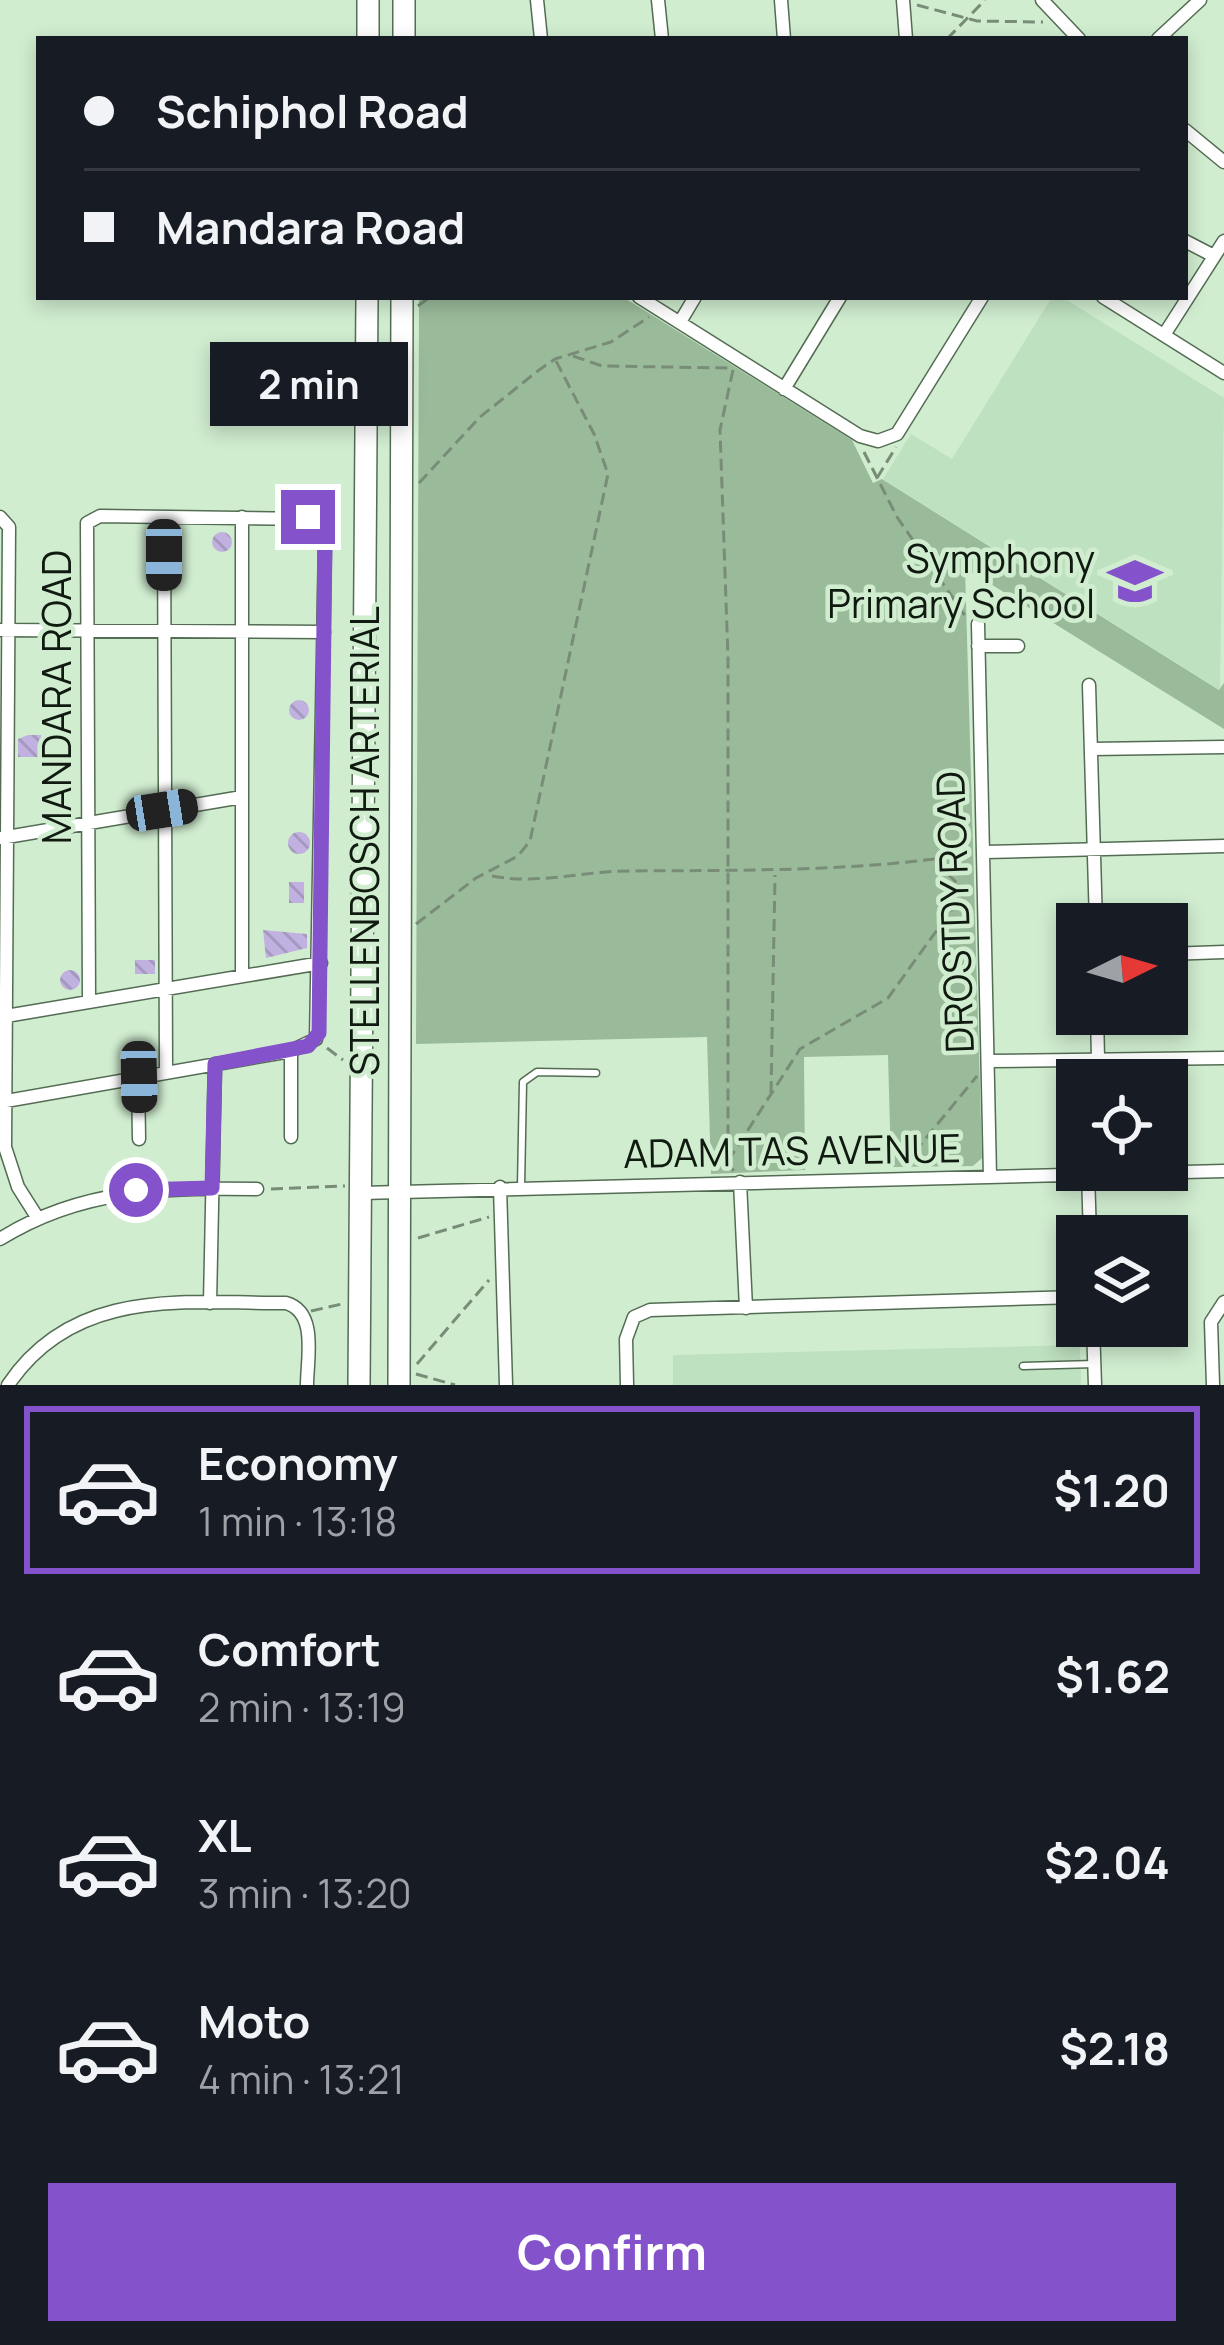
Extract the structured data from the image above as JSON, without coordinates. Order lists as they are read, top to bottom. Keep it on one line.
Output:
{"streets":{"main road":["STELLENBOSCH ARTERIAL"],"street":["MANDARA ROAD","DROSTDY ROAD","ADAM TAS AVENUE"]},"crossings":[["STELLENBOSCH ARTERIAL","ADAM TAS AVENUE"],["DROSTDY ROAD","ADAM TAS AVENUE"]],"places":{"school or university":["Symphony Primary School"]},"north":"right","page":{"banner":["Schiphol Road","Mandara Road"],"bubble":"2 min","list":[{"name":"Economy","note":"1 min · 13:18","value":"$1.20"},{"name":"Comfort","note":"2 min · 13:19","value":"$1.62"},{"name":"XL","note":"3 min · 13:20","value":"$2.04"},{"name":"Moto","note":"4 min · 13:21","value":"$2.18"}],"buttons":"Confirm"}}
